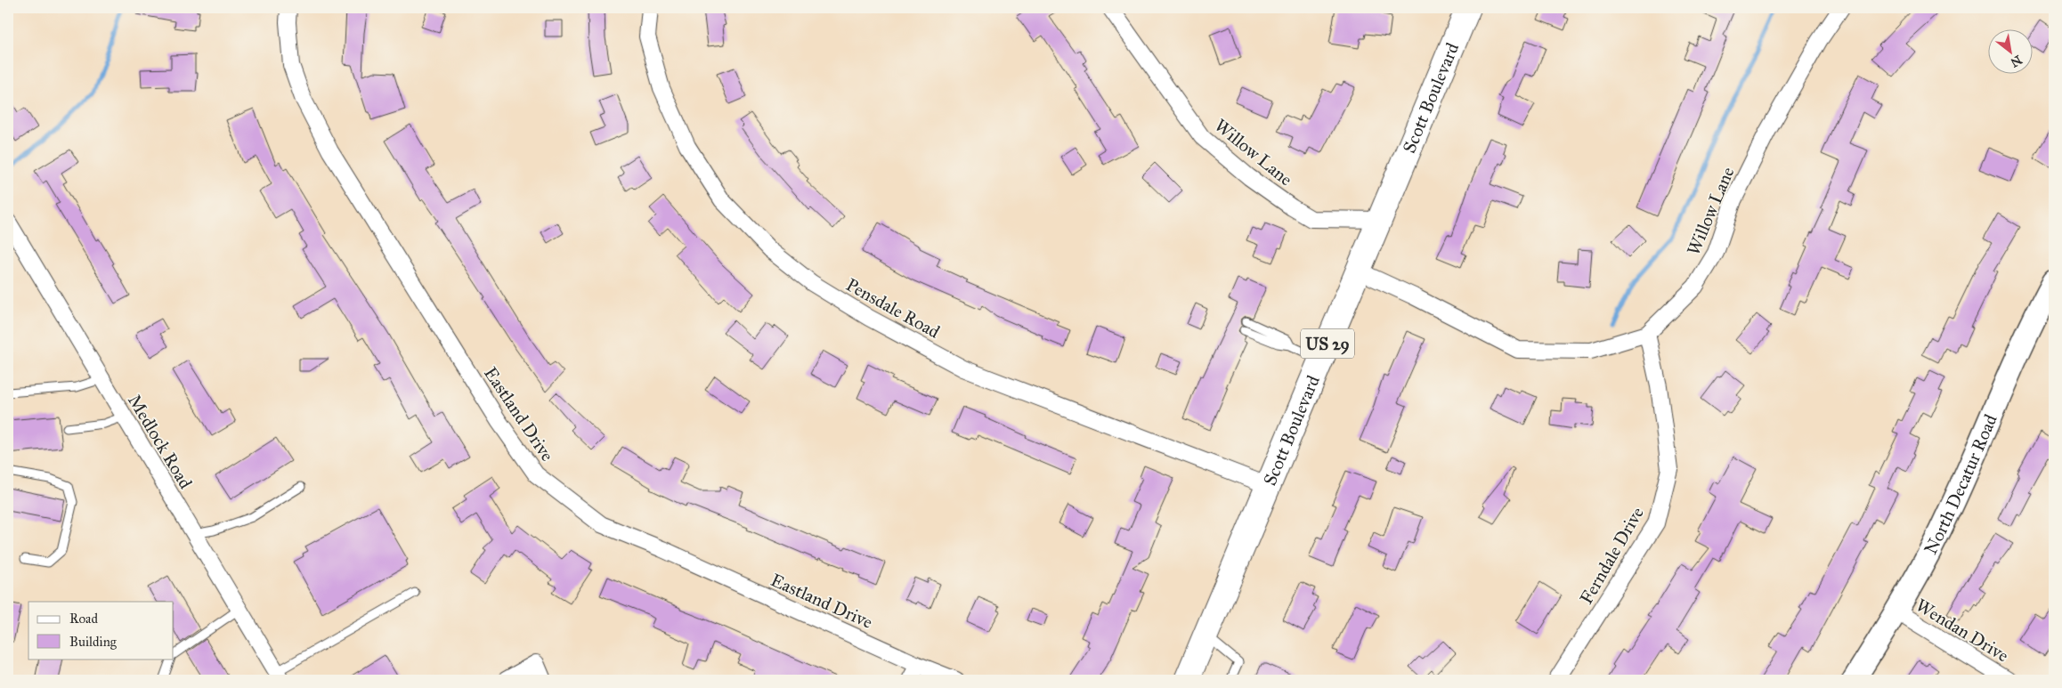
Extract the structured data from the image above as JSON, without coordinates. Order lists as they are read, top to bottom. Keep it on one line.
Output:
{"streets":{"highway":["Scott Boulevard","US 29"],"main road":["North Decatur Road"],"street":["Willow Lane","Pensdale Road","Eastland Drive","Medlock Road","Ferndale Drive","Wendan Drive"]},"crossings":[["Scott Boulevard","Willow Lane"],["Scott Boulevard","Pensdale Road"],["Willow Lane","Ferndale Drive"],["North Decatur Road","Wendan Drive"]],"legend":["Road","Building"],"north":"bottom right"}
